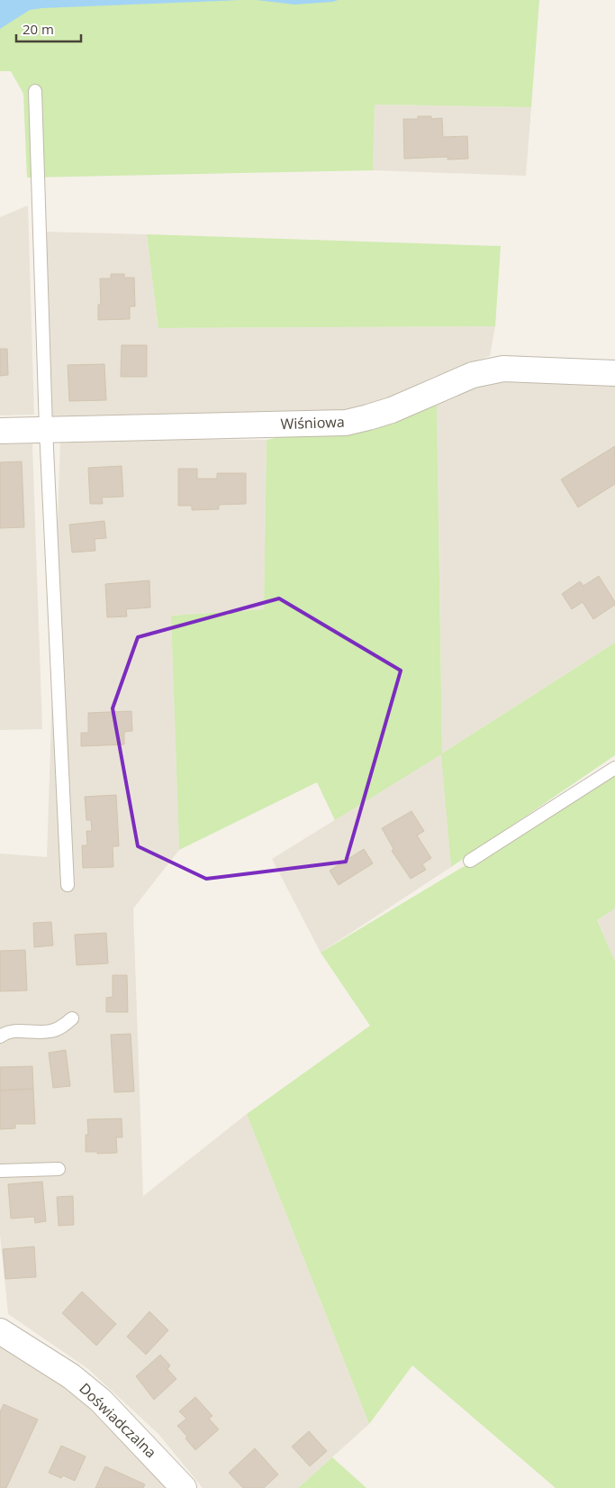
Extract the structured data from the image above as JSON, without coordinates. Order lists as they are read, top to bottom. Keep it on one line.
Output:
{"streets":{"street":["Wiśniowa","Doświadczalna"]},"scale_bar":"20 m"}
